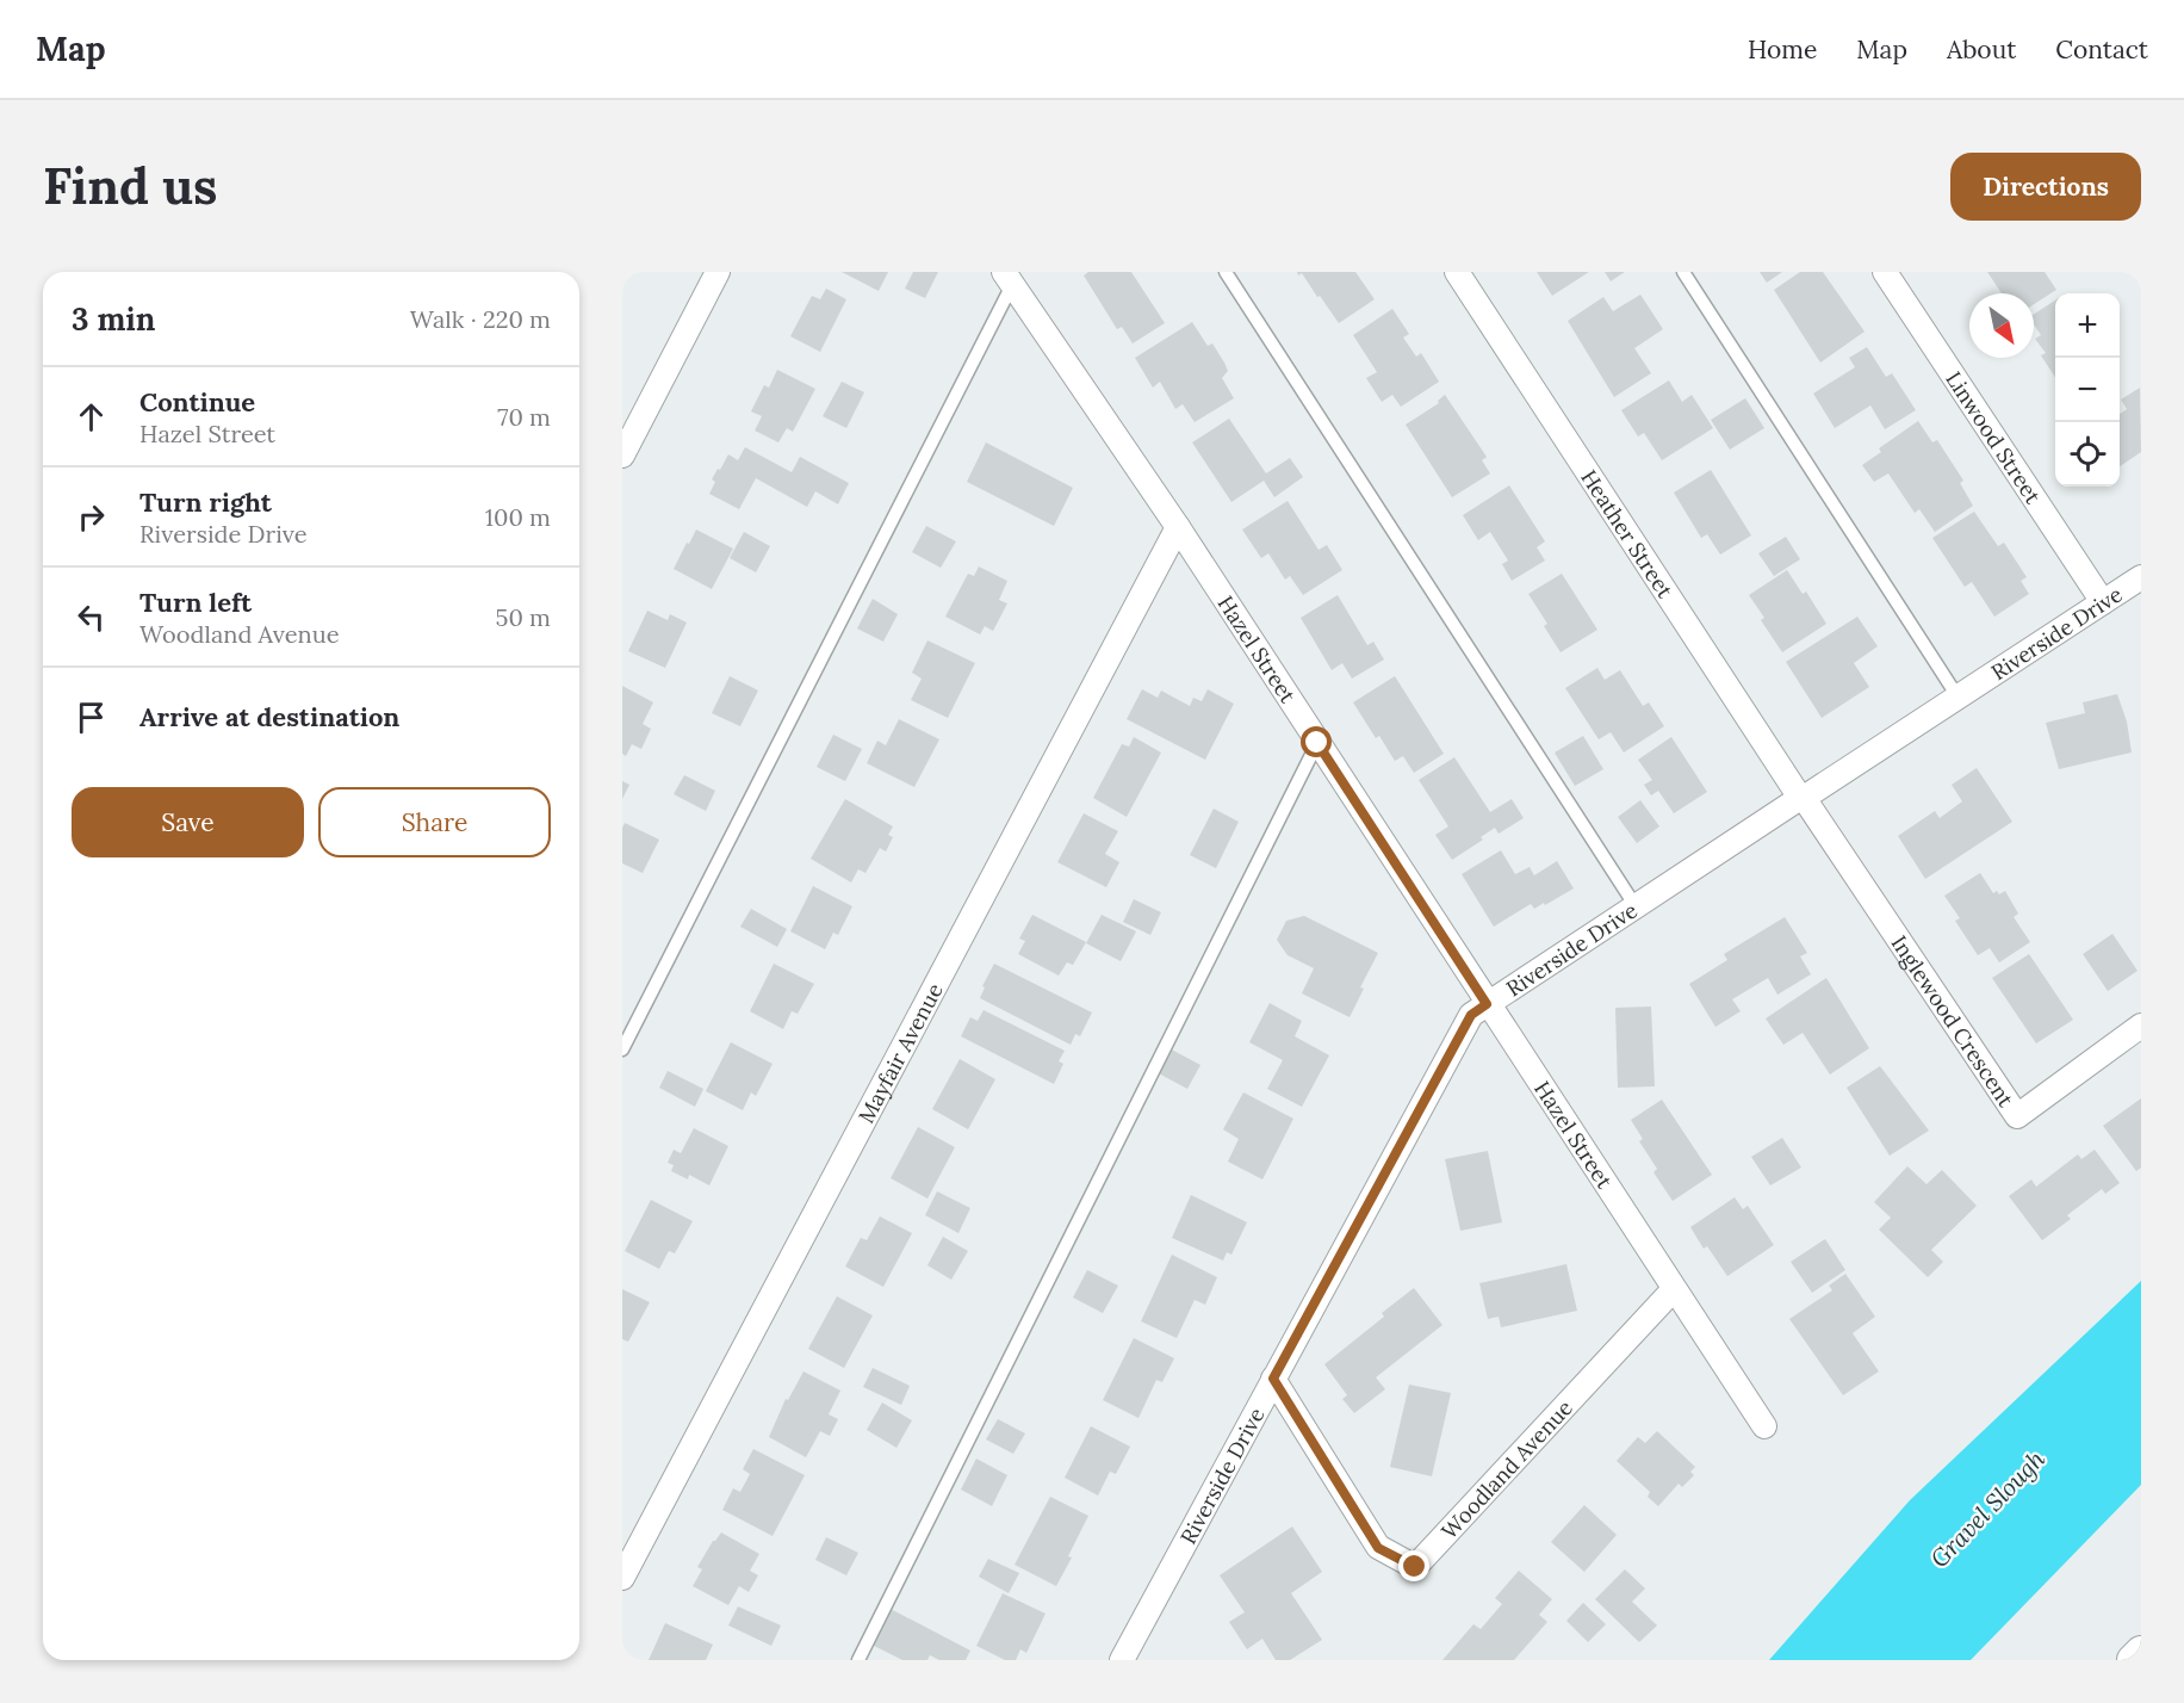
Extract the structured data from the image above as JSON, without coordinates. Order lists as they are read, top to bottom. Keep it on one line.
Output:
{"streets":{"street":["Linwood Street","Heather Street","Riverside Drive","Hazel Street","Inglewood Crescent","Mayfair Avenue","Woodland Avenue"]},"crossings":[["Linwood Street","Riverside Drive"],["Heather Street","Riverside Drive"],["Heather Street","Inglewood Crescent"],["Riverside Drive","Hazel Street"],["Riverside Drive","Inglewood Crescent"],["Riverside Drive","Woodland Avenue"],["Hazel Street","Mayfair Avenue"],["Hazel Street","Woodland Avenue"]],"water":["Gravel Slough"],"north":"bottom right","page":{"header":"Map","nav":["Home","Map","About","Contact"],"buttons":["Directions",["Save","Share"]],"title":"Find us","heading":["3 min","Walk · 220 m"],"map_buttons":["+","−"],"list":[["Continue","Hazel Street","70 m"],["Turn right","Riverside Drive","100 m"],["Turn left","Woodland Avenue","50 m"],"Arrive at destination"]}}
